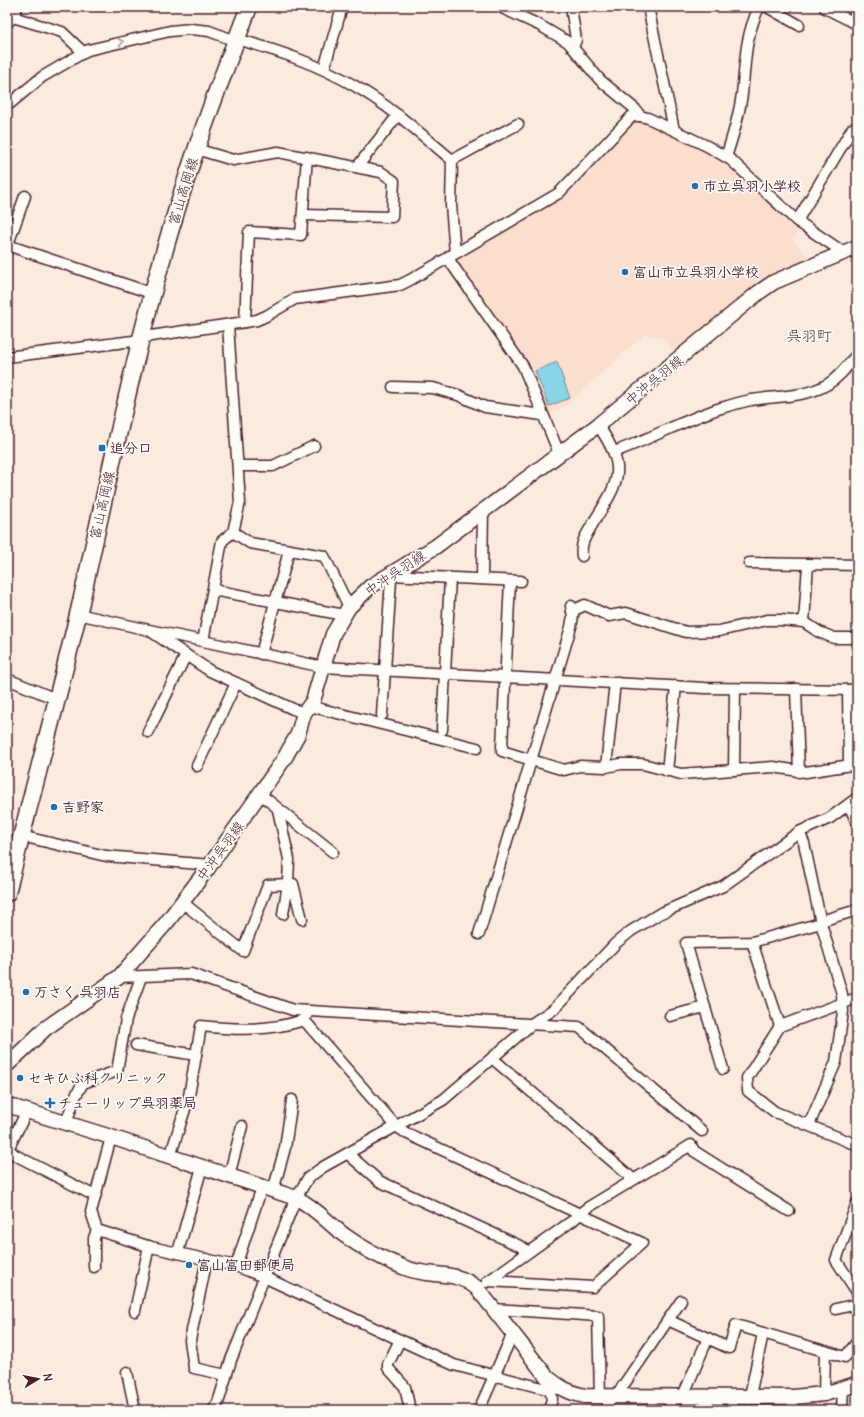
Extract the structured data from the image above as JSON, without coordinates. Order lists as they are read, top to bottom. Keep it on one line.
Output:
{"streets":{"main road":["富山高岡線","中沖呉羽線"]},"districts":["呉羽町"],"places":{"other":["市立呉羽小学校","富山市立呉羽小学校","吉野家","万さく 呉羽店","セキひふ科クリニック","富山富田郵便局"],"transit":["追分口"],"health":["チューリップ呉羽薬局"]},"north":"right"}
